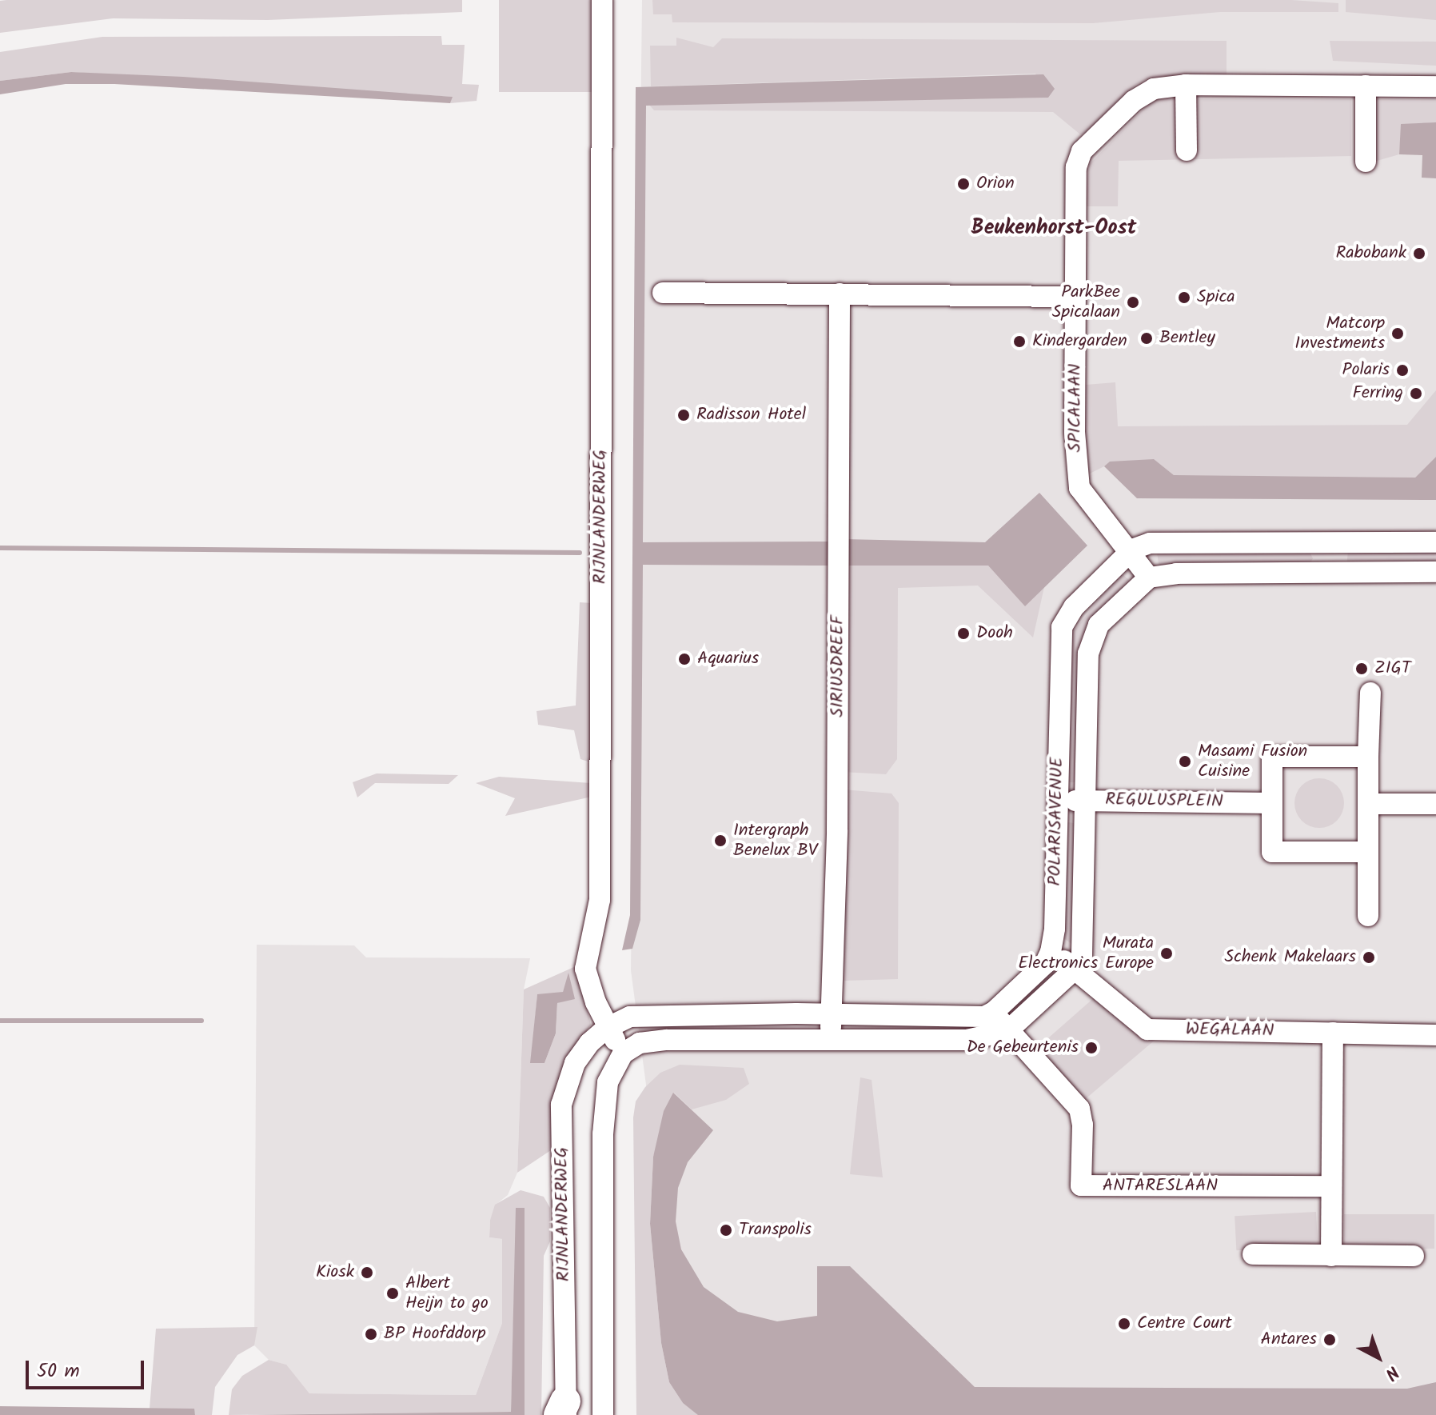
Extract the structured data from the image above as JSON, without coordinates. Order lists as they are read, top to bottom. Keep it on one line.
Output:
{"streets":{"street":["SPICALAAN","RIJNLANDERWEG","SIRIUSDREEF","REGULUSPLEIN","POLARISAVENUE","WEGALAAN","ANTARESLAAN"]},"crossings":[["SPICALAAN","POLARISAVENUE"],["REGULUSPLEIN","POLARISAVENUE"],["POLARISAVENUE","WEGALAAN"]],"districts":["Beukenhorst-Oost"],"places":["Orion","Rabobank","Spica","ParkBee Spicalaan","Matcorp Investments","Bentley","Kindergarden","Polaris","Ferring","Radisson Hotel","Dooh","Aquarius","ZIGT","Masami Fusion Cuisine","Intergraph Benelux BV","Murata Electronics Europe","Schenk Makelaars","De Gebeurtenis","Transpolis","Kiosk","Albert Heijn to go","Centre Court","BP Hoofddorp","Antares"],"scale_bar":"50 m","north":"bottom right"}
